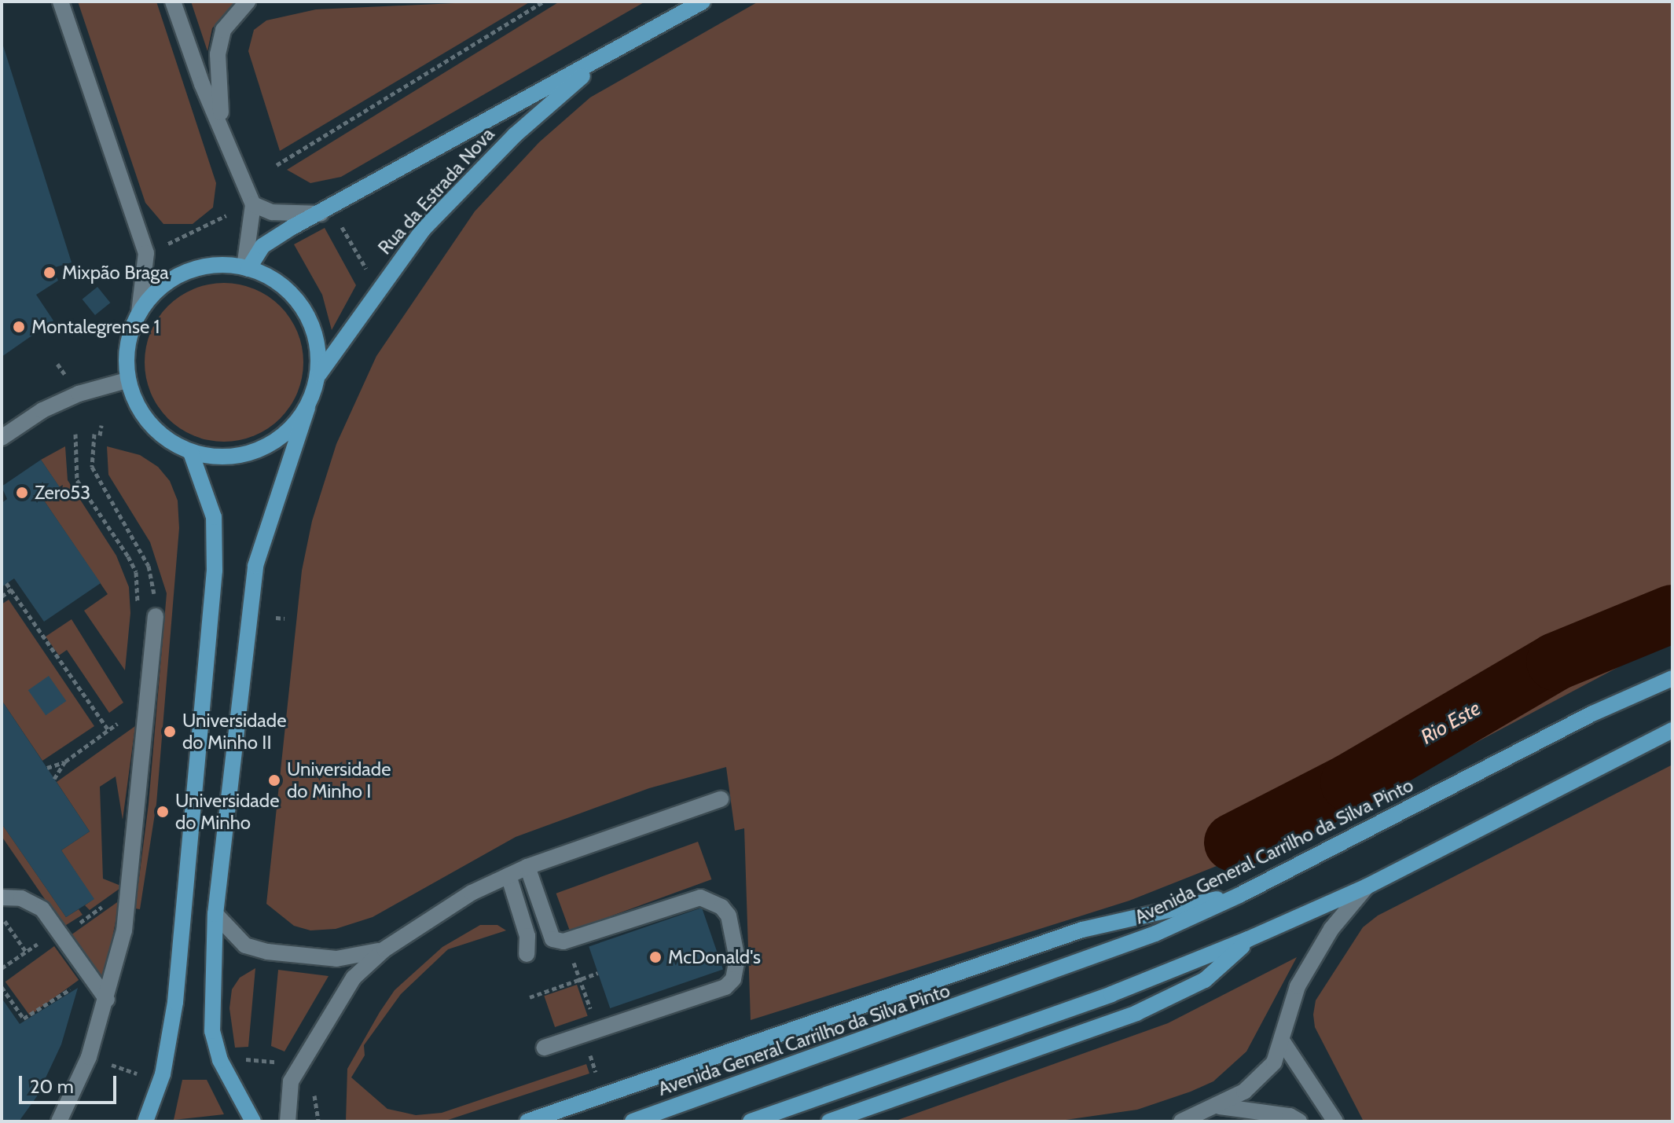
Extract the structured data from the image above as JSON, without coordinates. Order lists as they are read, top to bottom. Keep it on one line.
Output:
{"streets":{"main road":["Rua da Estrada Nova","Avenida General Carrilho da Silva Pinto"]},"water":["Rio Este"],"places":["Mixpão Braga","Montalegrense 1","Zero53","Universidade do Minho II","Universidade do Minho I","Universidade do Minho","McDonald's"],"scale_bar":"20 m"}
